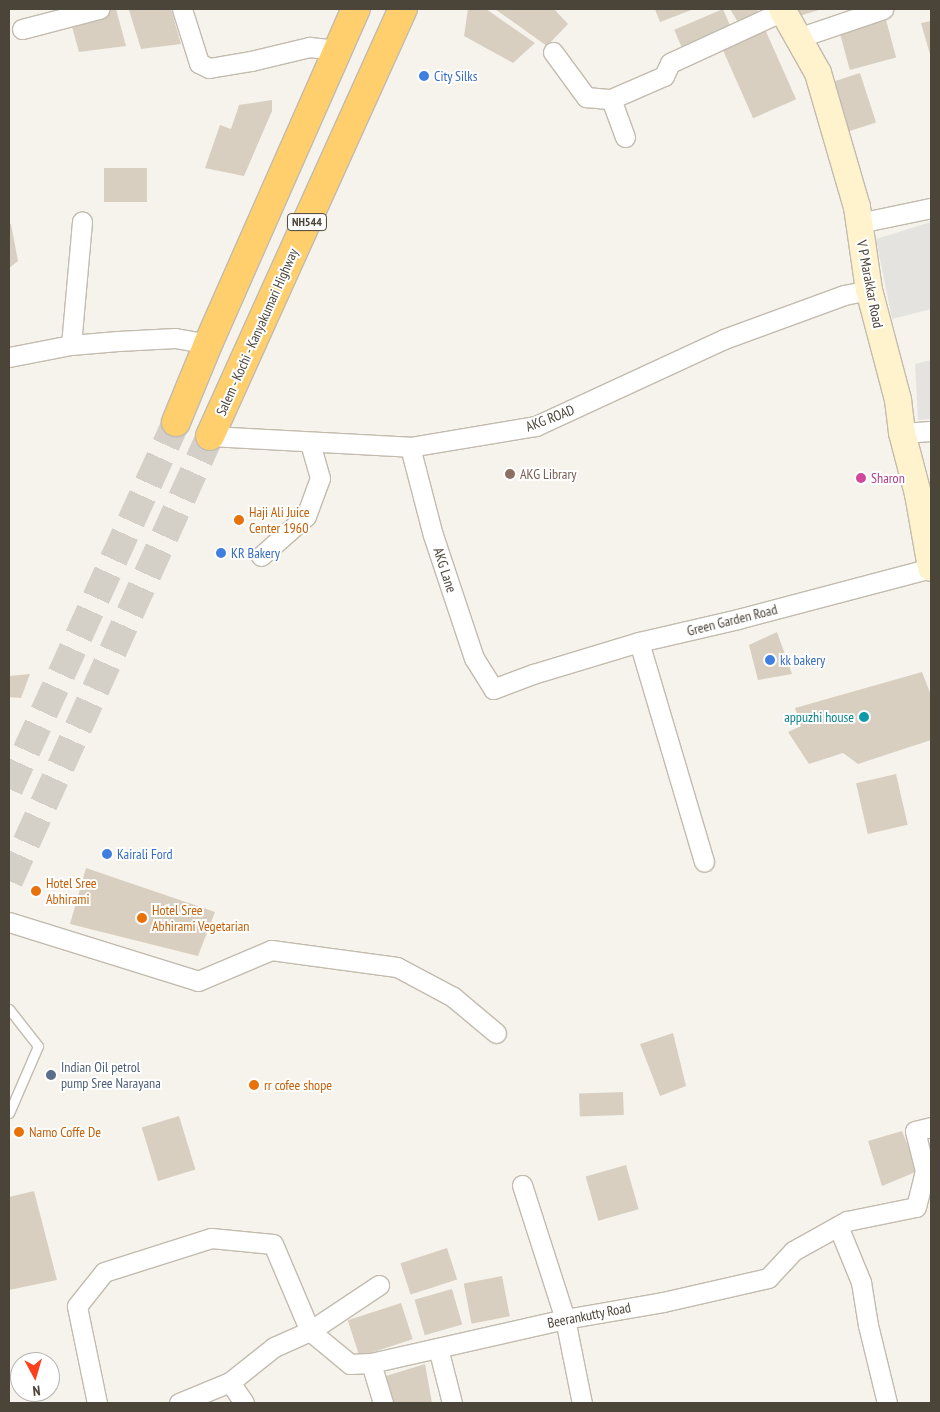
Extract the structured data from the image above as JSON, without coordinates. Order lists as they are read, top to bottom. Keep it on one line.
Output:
{"streets":{"highway":["NH544","Salem - Kochi - Kanyakumari Highway"],"street":["V P Marakkar Road","AKG ROAD","AKG Lane","Green Garden Road","Beerankutty Road"]},"crossings":[["V P Marakkar Road","AKG ROAD"],["V P Marakkar Road","Green Garden Road"],["Salem - Kochi - Kanyakumari Highway","AKG ROAD"],["AKG ROAD","AKG Lane"],["AKG Lane","Green Garden Road"]],"places":["City Silks","AKG Library","Sharon","Haji Ali Juice Center 1960","KR Bakery","kk bakery","appuzhi house","Kairali Ford","Hotel Sree Abhirami","Hotel Sree Abhirami Vegetarian","Indian Oil petrol pump Sree Narayana","rr cofee shope","Namo Coffe De"],"north":"bottom"}
